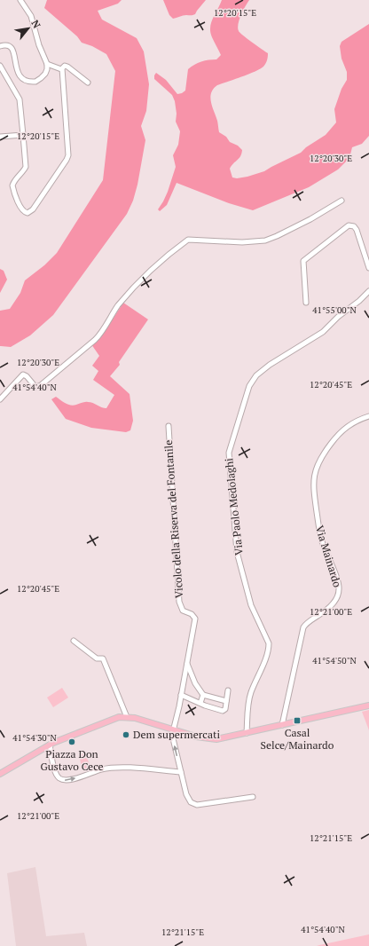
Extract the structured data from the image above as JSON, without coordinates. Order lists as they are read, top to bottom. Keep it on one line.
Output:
{"streets":{"street":["Via Paolo Medolaghi","Vicolo della Riserva del Fontanile","Via Mainardo"]},"places":{"transit":["Casal Selce/Mainardo"],"other":["Dem supermercati","Piazza Don Gustavo Cece"]},"north":"top right","coordinates":["12°20'15\"E","12°20'30\"E","41°55'00\"N","12°20'45\"E","41°54'40\"N","12°21'00\"E","41°54'50\"N","41°54'30\"N","12°21'15\"E"]}
